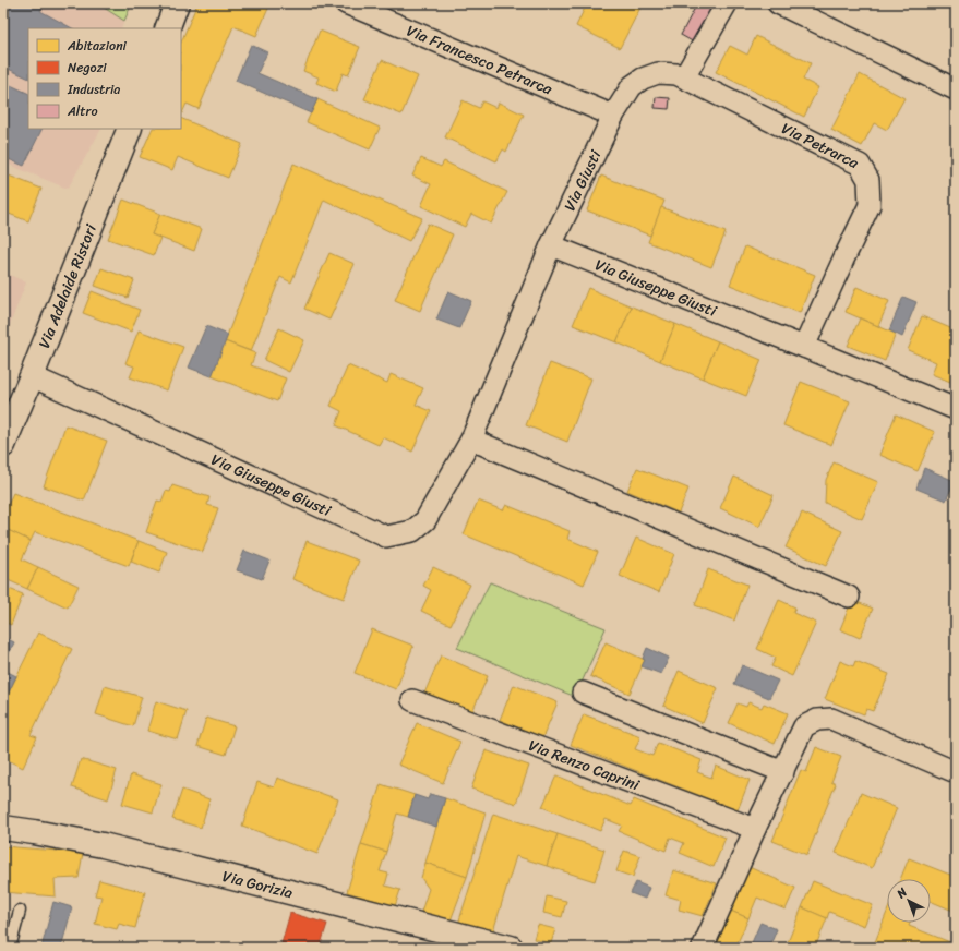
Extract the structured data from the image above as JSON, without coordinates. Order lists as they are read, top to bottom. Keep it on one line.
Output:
{"streets":{"street":["Via Francesco Petrarca","Via Petrarca","Via Giusti","Via Adelaide Ristori","Via Giuseppe Giusti","Via Renzo Caprini","Via Gorizia"]},"crossings":[["Via Francesco Petrarca","Via Petrarca"],["Via Francesco Petrarca","Via Giusti"],["Via Petrarca","Via Giusti"],["Via Petrarca","Via Giuseppe Giusti"],["Via Giusti","Via Giuseppe Giusti"],["Via Adelaide Ristori","Via Giuseppe Giusti"]],"legend":["Abitazioni","Negozi","Industria","Altro"],"north":"top left"}
